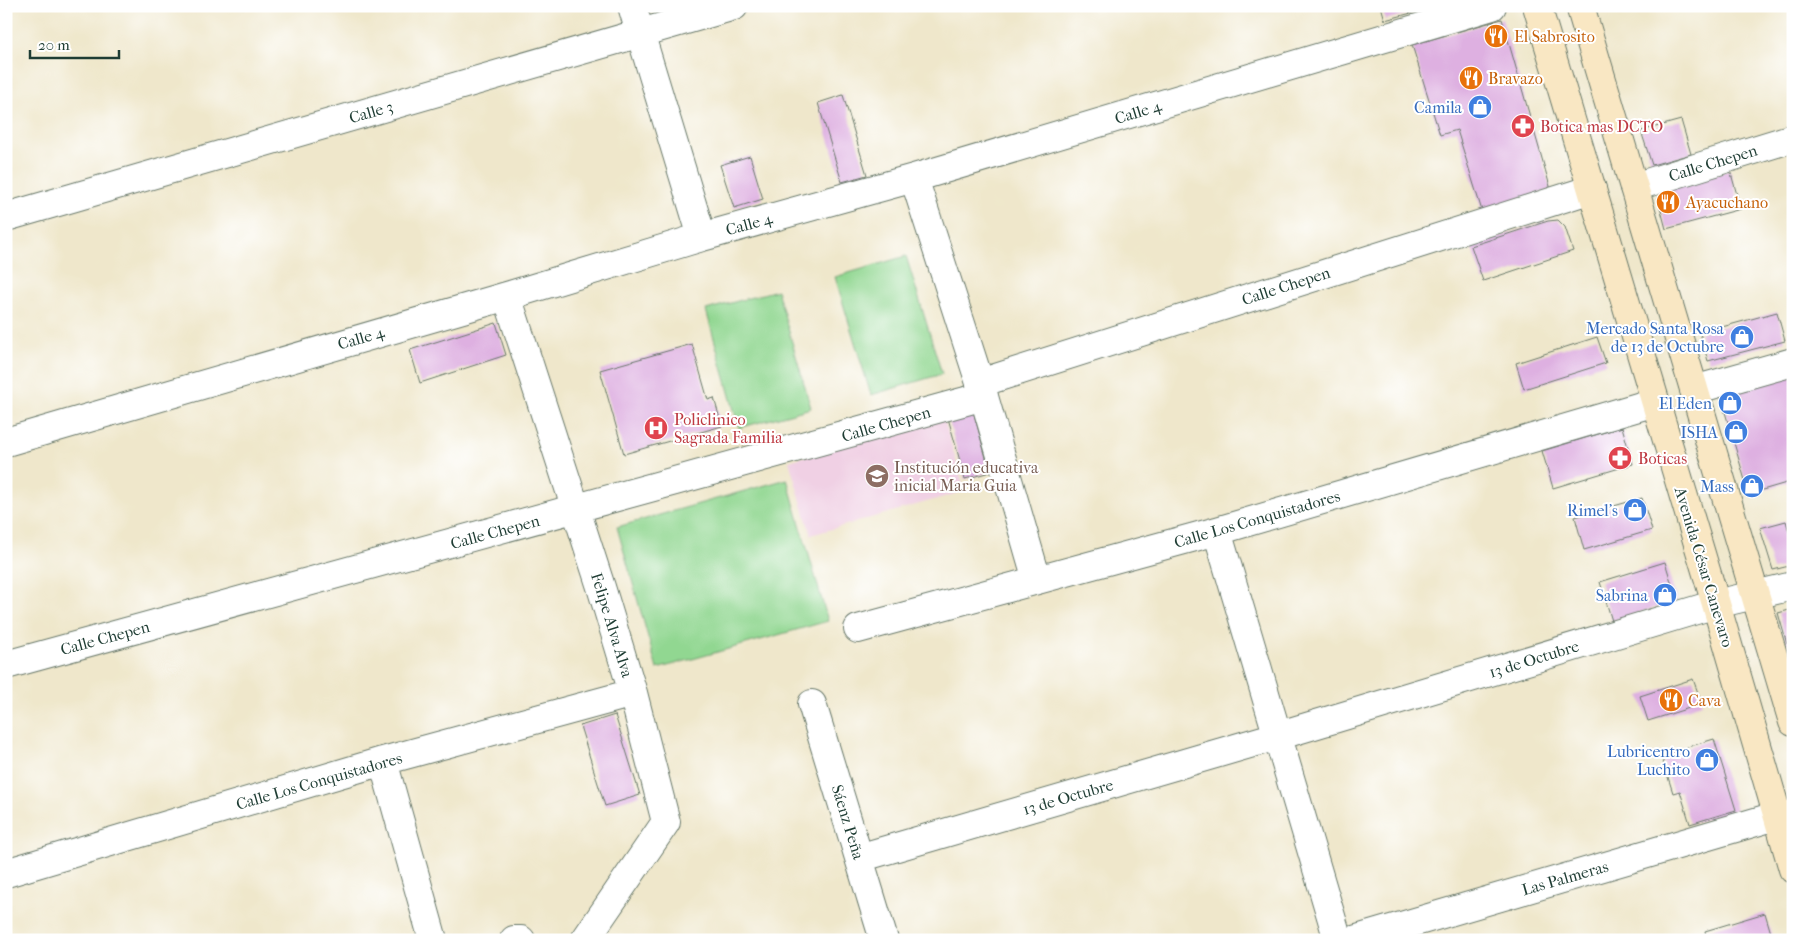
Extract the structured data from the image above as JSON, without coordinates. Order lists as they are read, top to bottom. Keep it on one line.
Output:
{"streets":{"main road":["Avenida César Canevaro"],"street":["Calle 3","Calle 4","Calle Chepen","Calle Los Conquistadores","Felipe Alva Alva","13 de Octubre","Sáenz Peña","Las Palmeras"]},"crossings":[["Calle 4","Felipe Alva Alva"],["Calle Chepen","Avenida César Canevaro"],["Calle Chepen","Felipe Alva Alva"],["Calle Los Conquistadores","Avenida César Canevaro"],["Calle Los Conquistadores","Felipe Alva Alva"],["Avenida César Canevaro","13 de Octubre"],["Avenida César Canevaro","Las Palmeras"],["13 de Octubre","Sáenz Peña"]],"places":{"restaurant":["El Sabrosito","Bravazo","Ayacuchano","Cava"],"shop":["Camila","Mercado Santa Rosa de 13 de Octubre","El Eden","ISHA","Mass","Rimel's","Sabrina","Lubricentro Luchito"],"pharmacy":["Botica mas DCTO","Boticas"],"hospital":["Policlinico Sagrada Familia"],"school or university":["Institución educativa inicial Maria Guia"]},"scale_bar":"20 m"}
